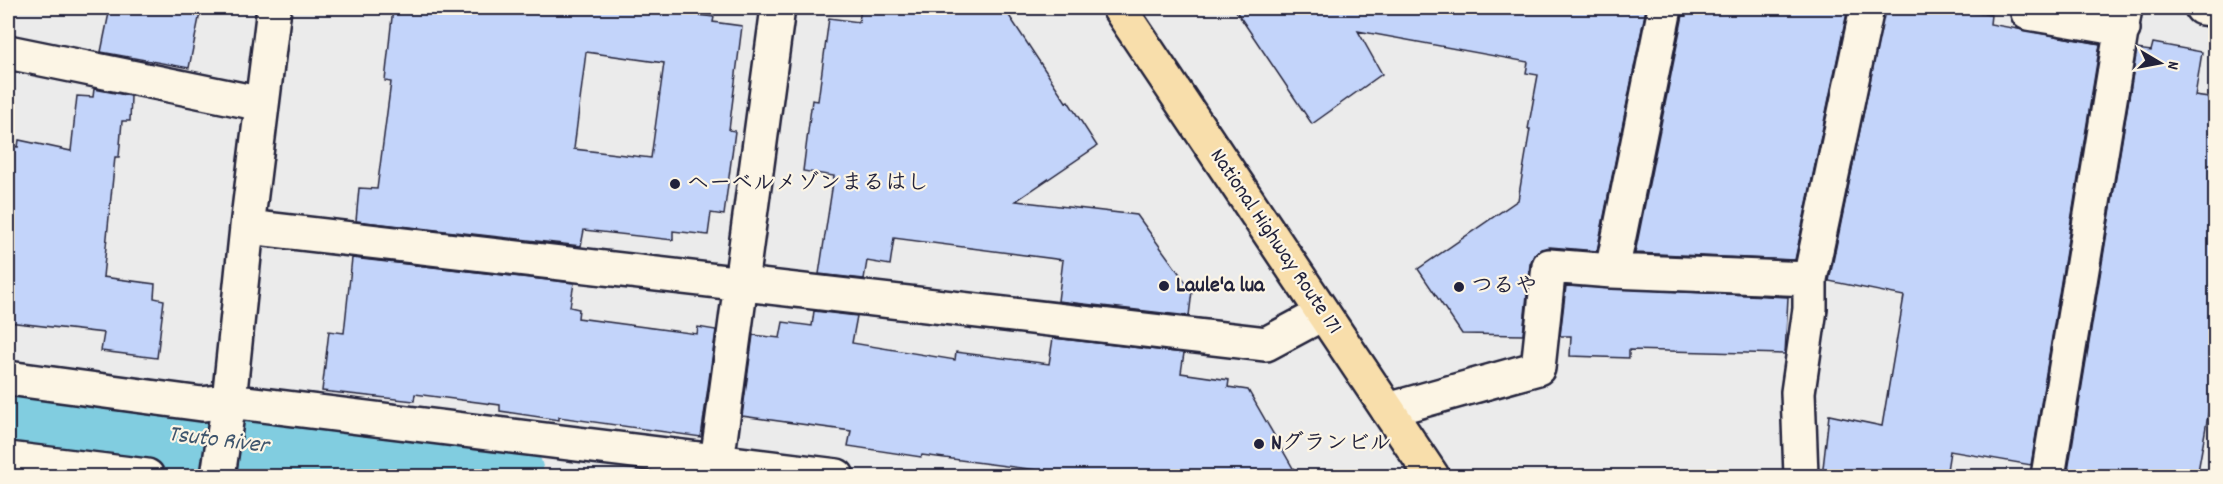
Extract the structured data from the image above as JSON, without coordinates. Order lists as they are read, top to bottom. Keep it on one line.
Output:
{"streets":{"highway":["National Highway Route 171"]},"water":["Tsuto River"],"places":["ヘーベルメゾンまるはし","Laule'a lua","つるや","Nグランビル"],"north":"right"}
